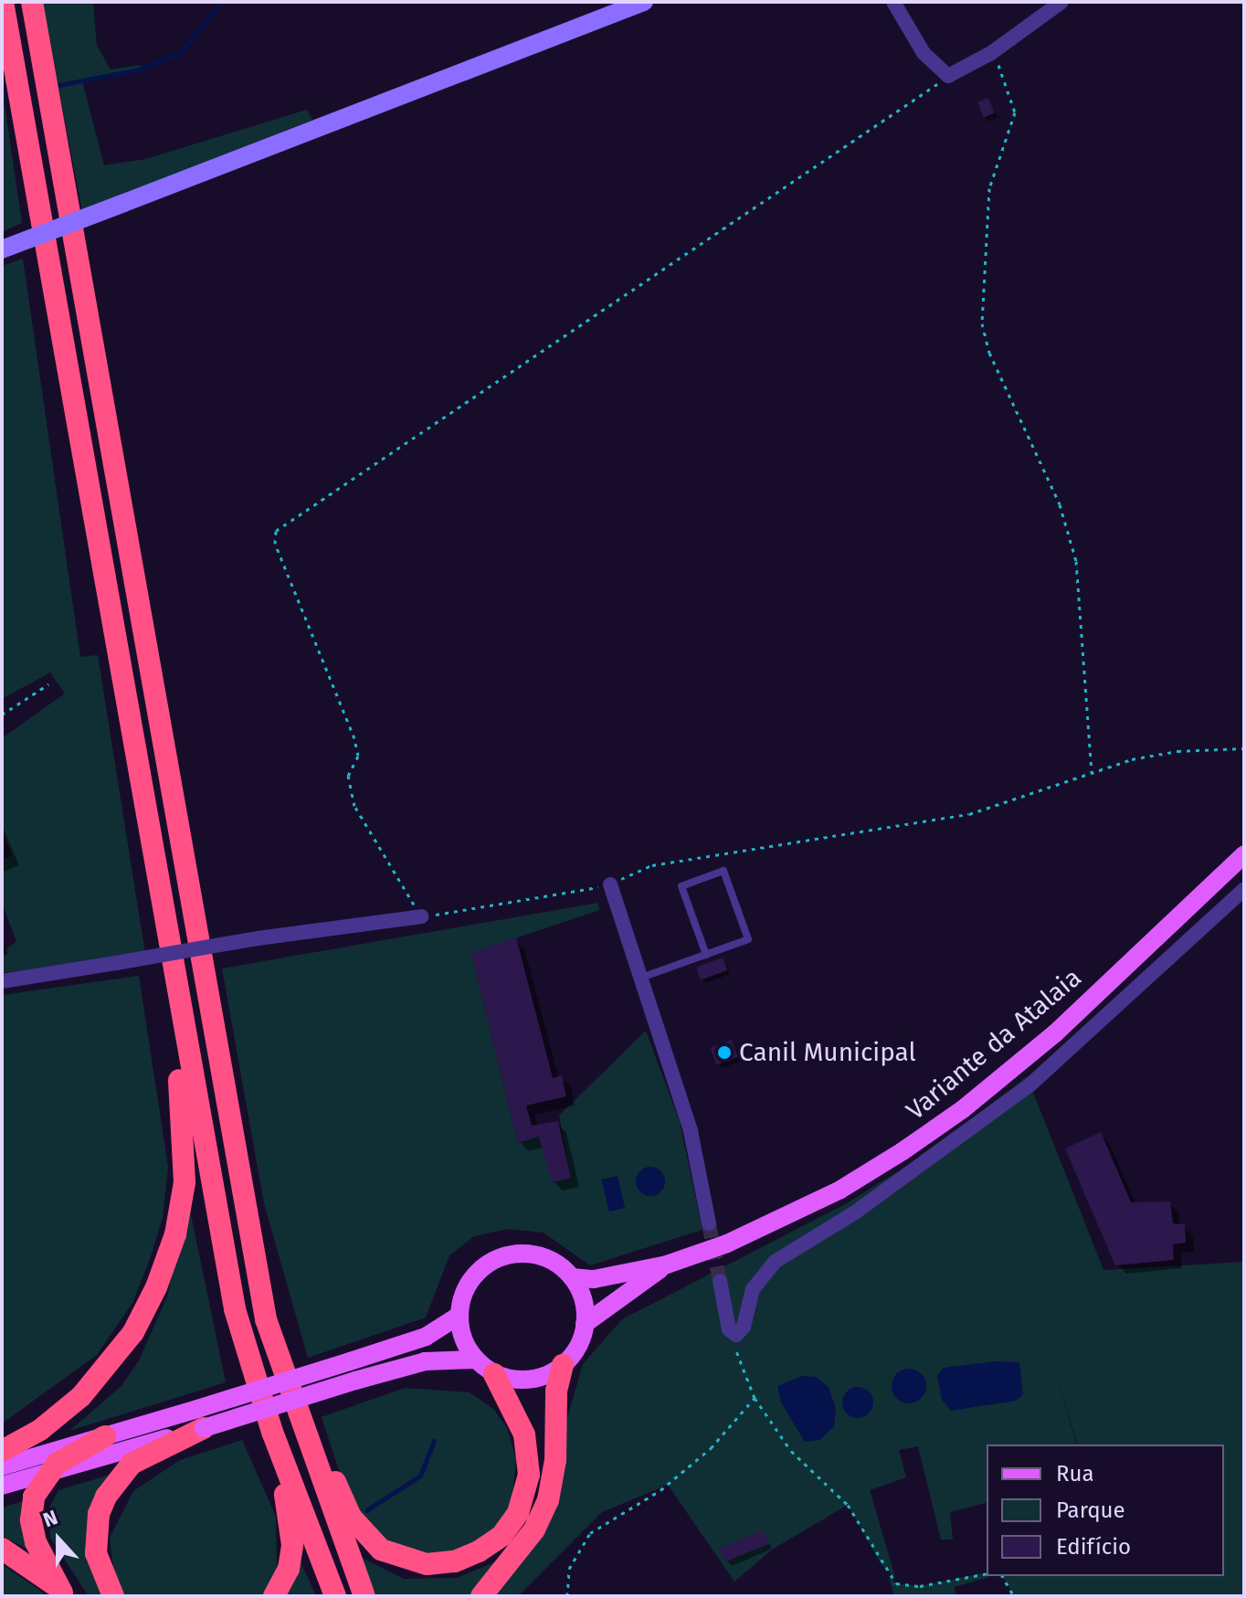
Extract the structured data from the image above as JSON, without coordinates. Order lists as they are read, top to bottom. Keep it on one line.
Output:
{"streets":{"main road":["Variante da Atalaia"]},"places":["Canil Municipal"],"legend":["Rua","Parque","Edifício"],"north":"top"}
